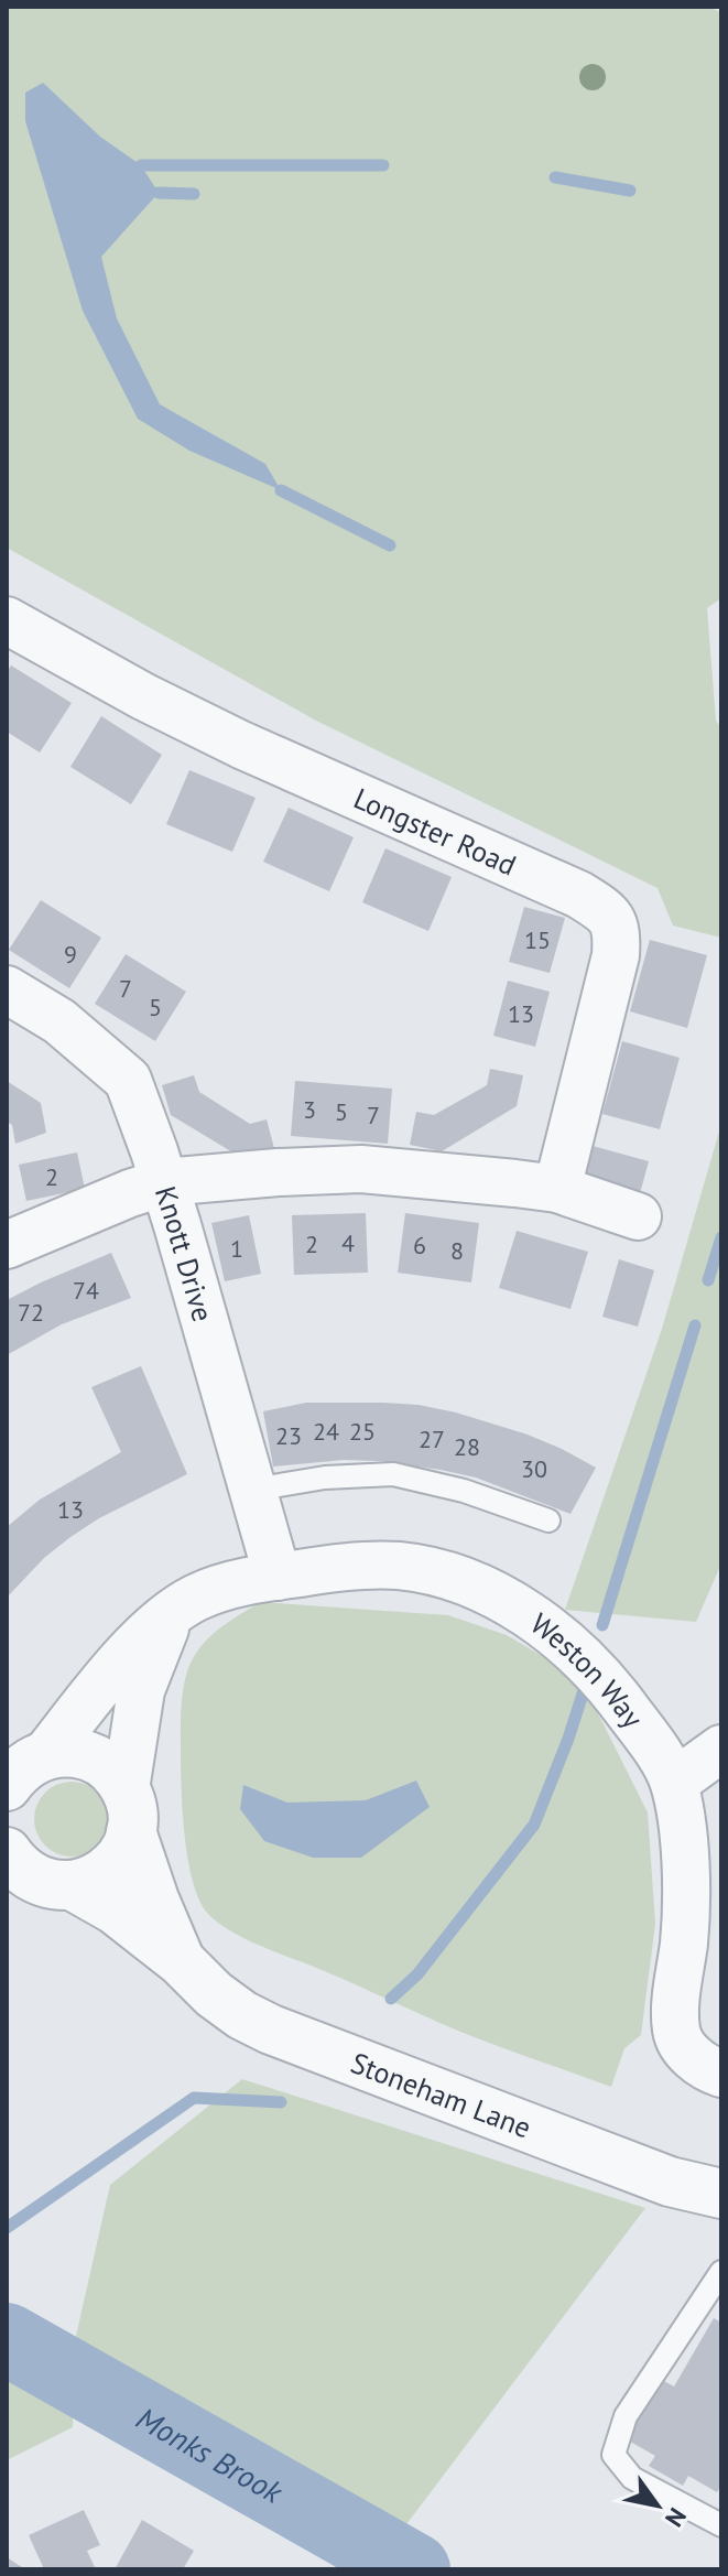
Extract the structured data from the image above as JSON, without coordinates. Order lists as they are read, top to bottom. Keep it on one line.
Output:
{"streets":{"street":["Longster Road","Knott Drive","Weston Way","Stoneham Lane"]},"crossings":[["Knott Drive","Weston Way"]],"water":["Monks Brook"],"house_numbers":["15","9","7","5","13","3","5","7","2","4","2","6","1","8","74","72","24","25","23","27","28","30","13"],"north":"bottom right"}
